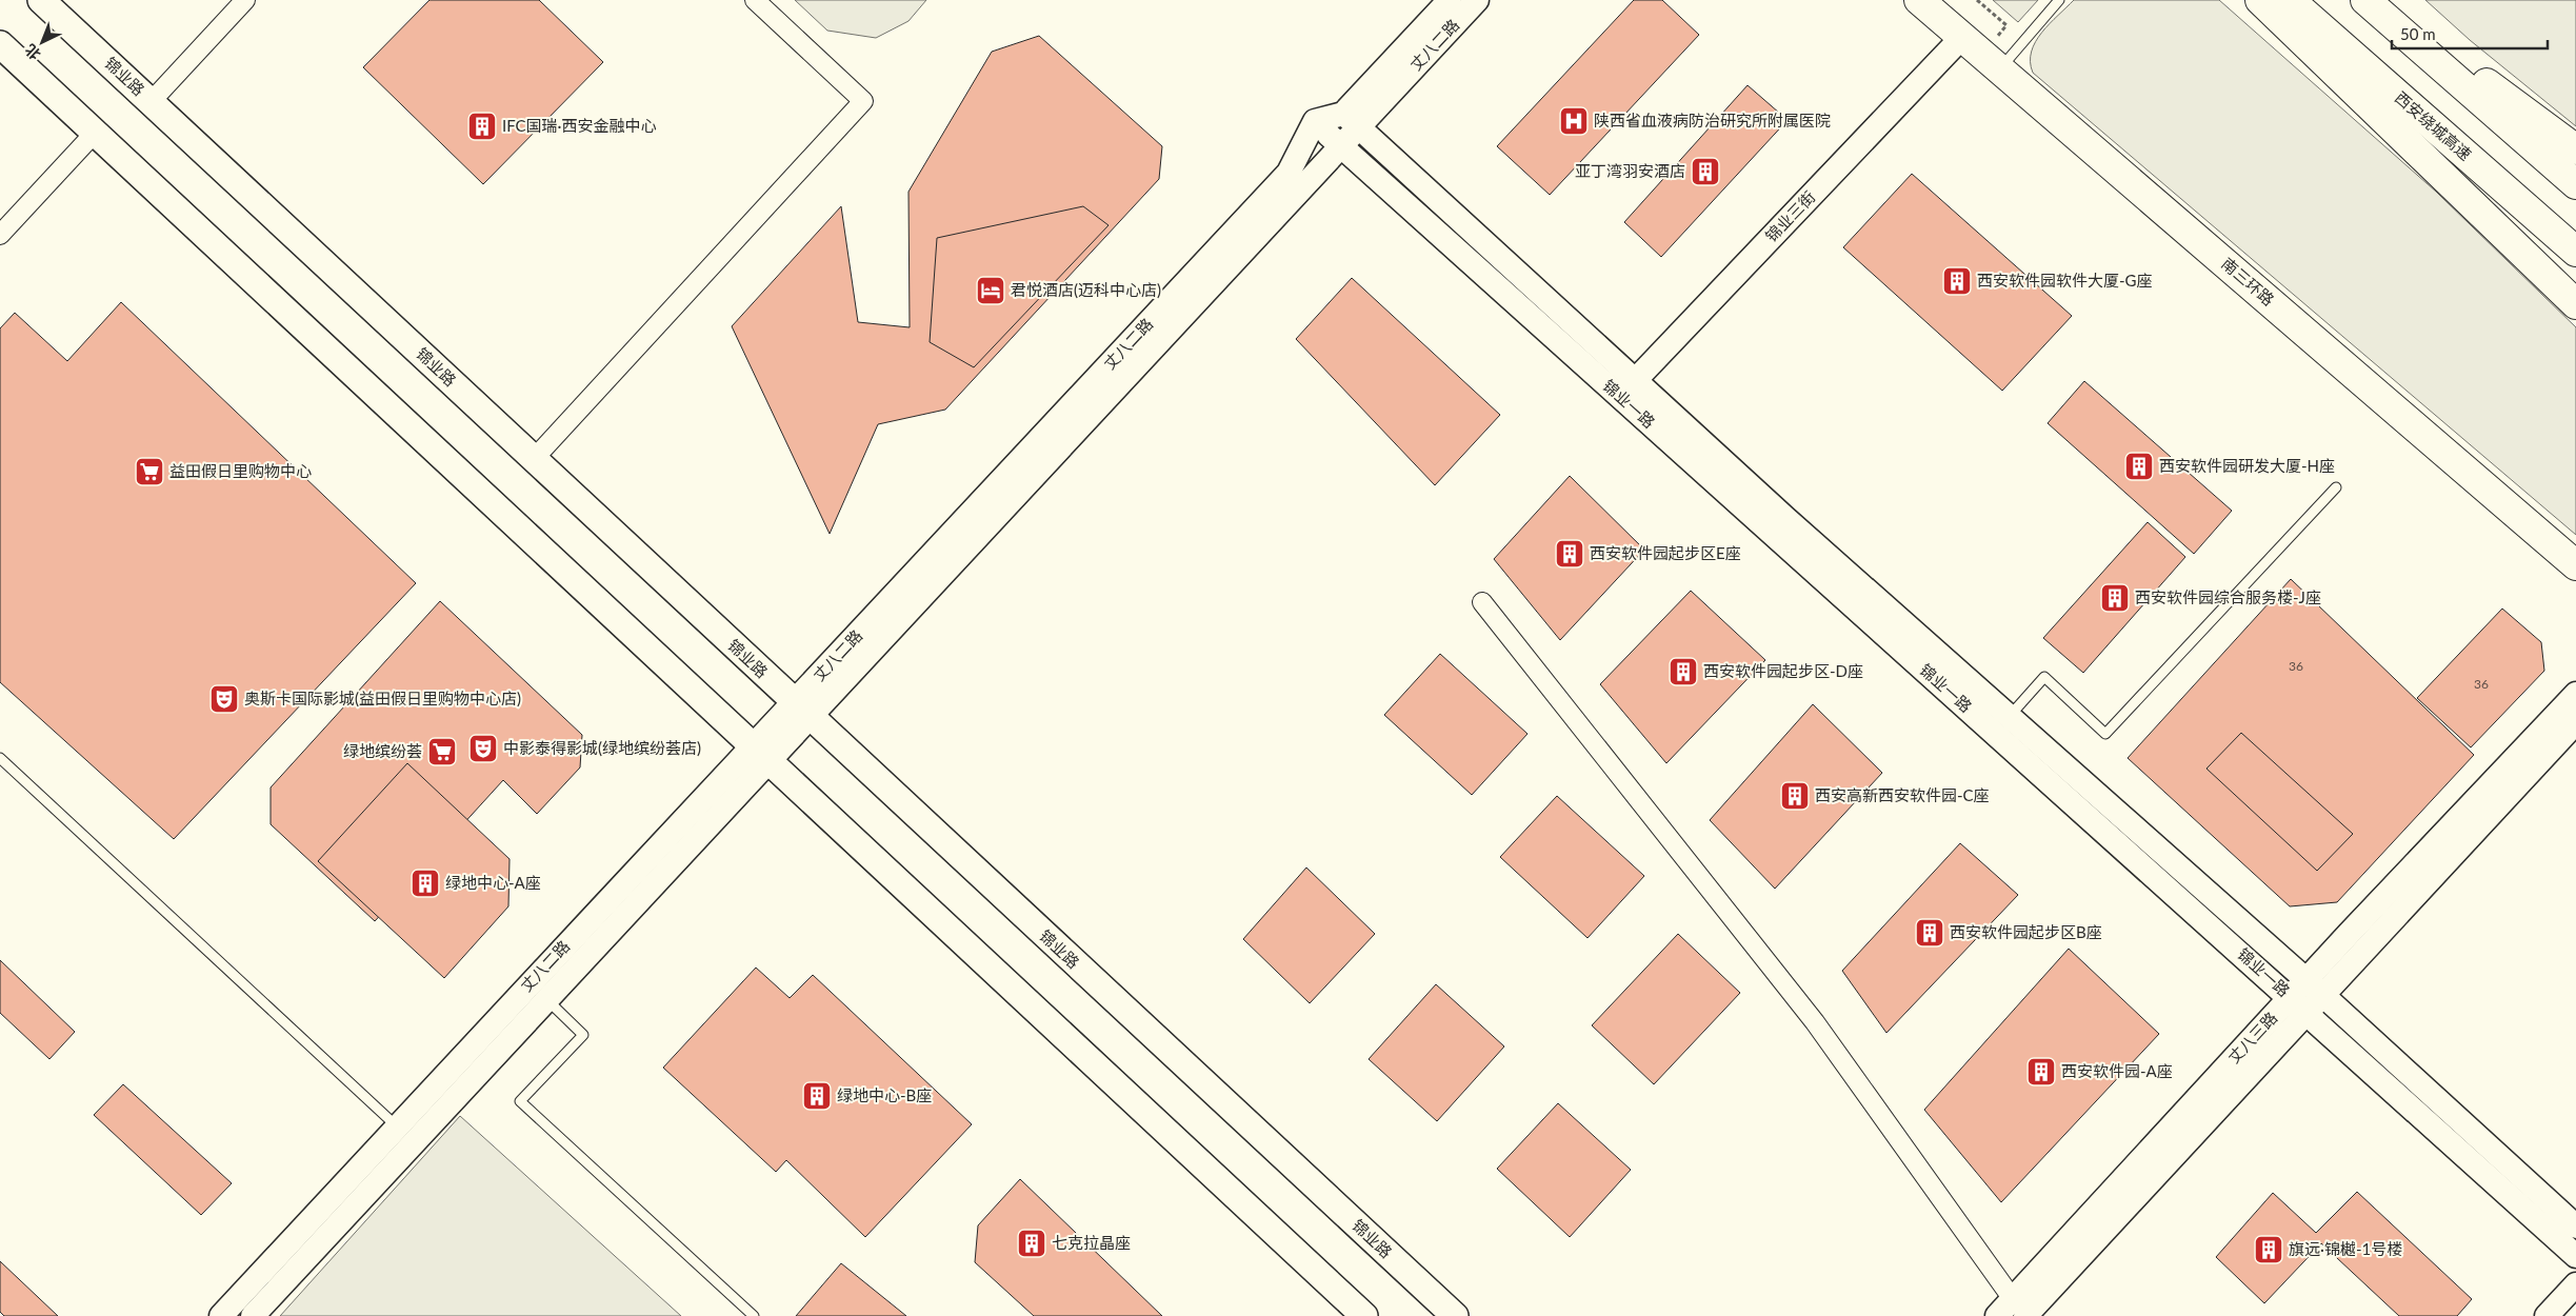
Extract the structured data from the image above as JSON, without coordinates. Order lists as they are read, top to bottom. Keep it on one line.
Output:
{"streets":{"highway":["西安绕城高速","南三环路"],"main road":["锦业路"],"street":["丈八二路","锦业三街","锦业一路","丈八三路"]},"crossings":[["丈八二路","锦业路"],["丈八二路","锦业一路"],["锦业三街","南三环路"],["锦业三街","锦业一路"],["锦业一路","丈八三路"]],"places":{"hospital":["陕西省血液病防治研究所附属医院"],"building":["IFC国瑞·西安金融中心","亚丁湾羽安酒店","西安软件园软件大厦-G座","西安软件园研发大厦-H座","西安软件园起步区E座","西安软件园综合服务楼-J座","西安软件园起步区-D座","西安高新西安软件园-C座","绿地中心-A座","西安软件园起步区B座","西安软件园-A座","绿地中心-B座","七克拉晶座","旗远·锦樾-1号楼"],"hotel":["君悦酒店(迈科中心店)"],"supermarket":["益田假日里购物中心","绿地缤纷荟"],"theatre":["奥斯卡国际影城(益田假日里购物中心店)","中影泰得影城(绿地缤纷荟店)"]},"house_numbers":["36","36"],"scale_bar":"50 m","north":"bottom left"}
